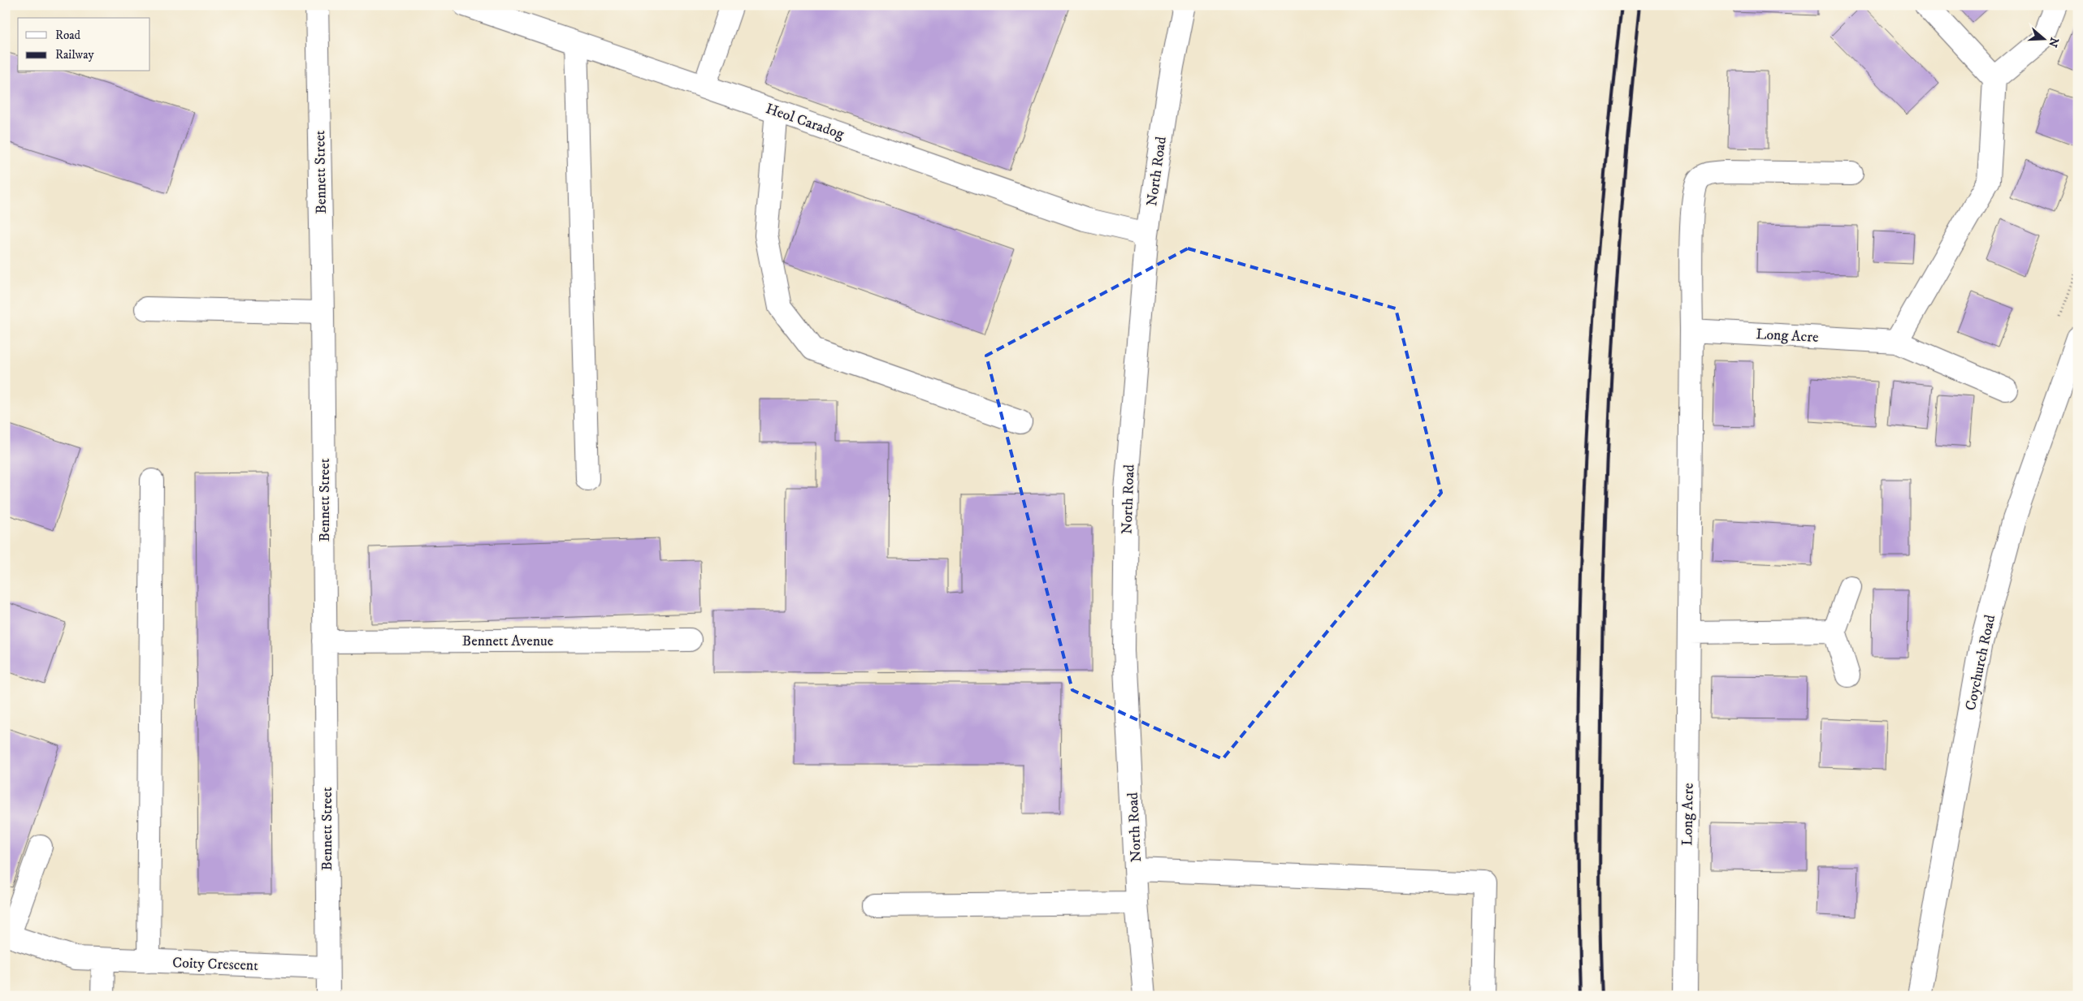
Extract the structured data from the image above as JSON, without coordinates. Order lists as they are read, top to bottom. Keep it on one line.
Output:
{"streets":{"street":["Heol Caradog","North Road","Bennett Street","Long Acre","Bennett Avenue","Coychurch Road","Coity Crescent"]},"crossings":[["Heol Caradog","North Road"],["Bennett Street","Bennett Avenue"],["Bennett Street","Coity Crescent"]],"legend":["Road","Railway"],"north":"right"}
